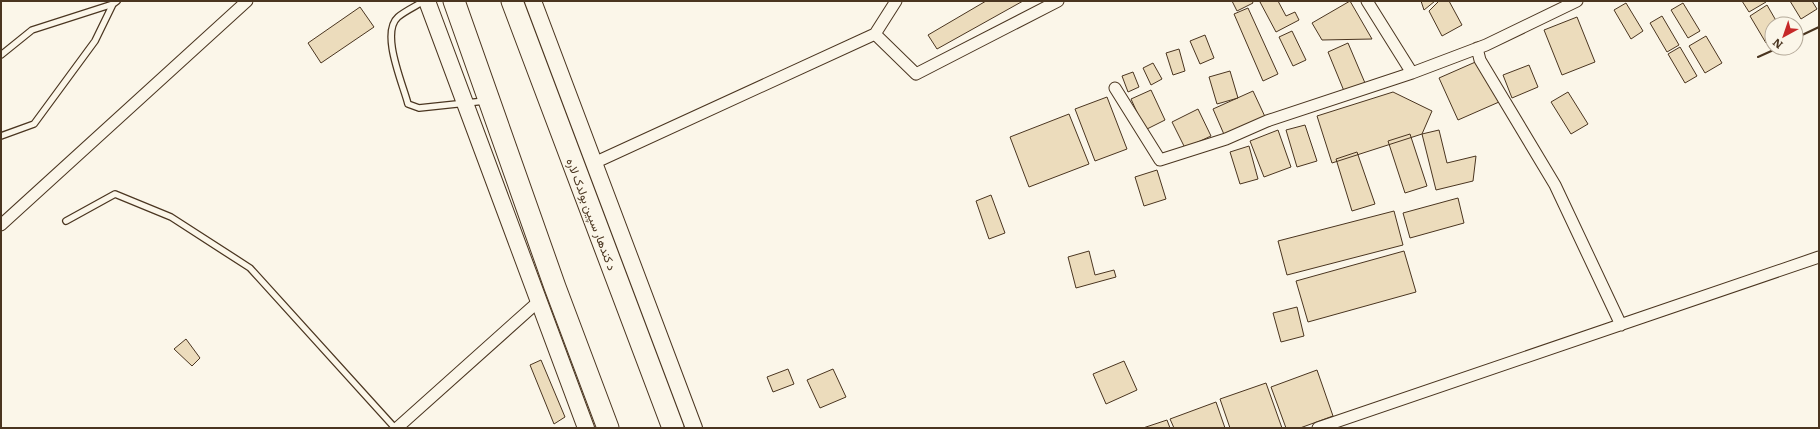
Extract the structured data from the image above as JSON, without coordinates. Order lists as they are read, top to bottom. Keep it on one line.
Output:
{"streets":{"highway":["د کندهار سپین بولدک لاره"]},"north":"bottom left"}
